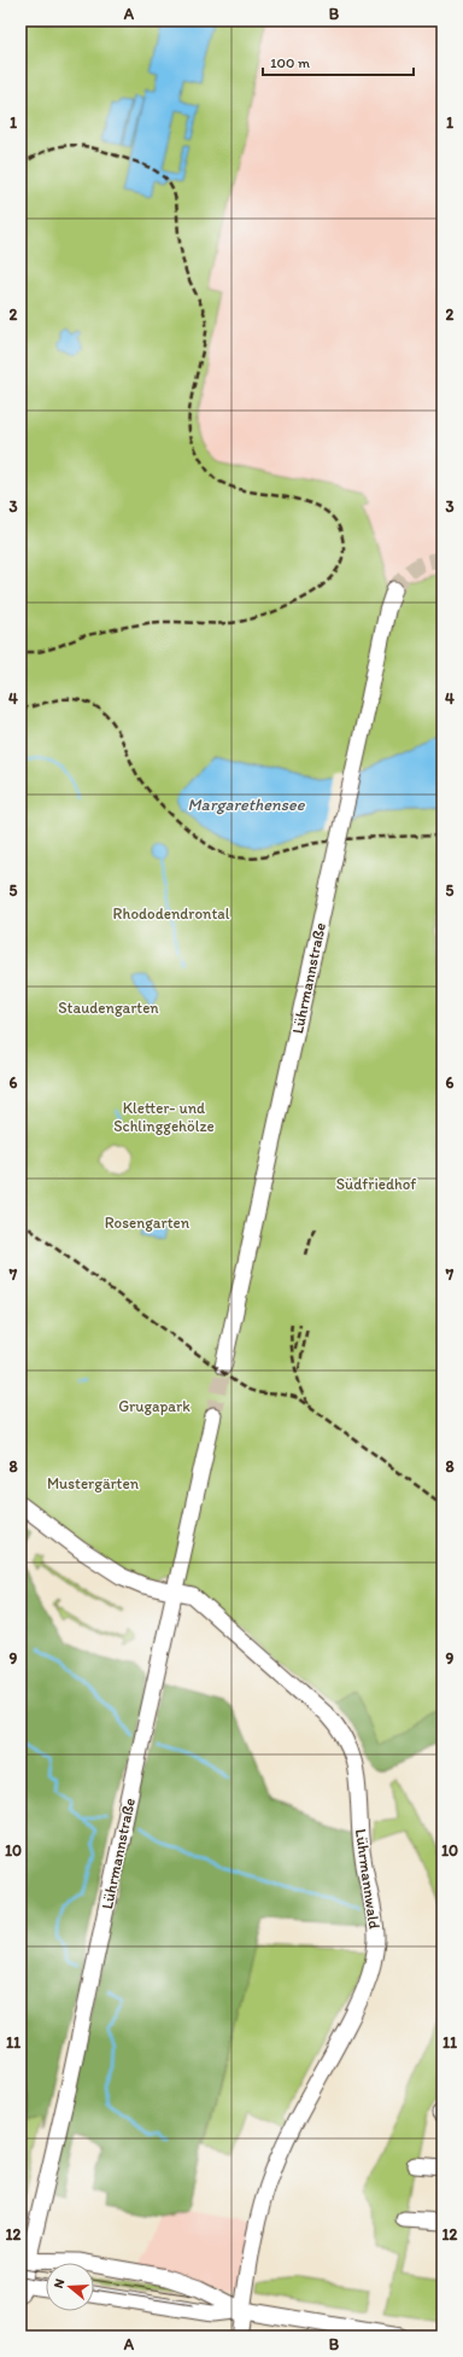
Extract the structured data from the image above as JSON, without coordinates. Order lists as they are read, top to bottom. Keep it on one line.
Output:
{"streets":{"street":["Lührmannstraße","Lührmannwald"]},"crossings":[["Lührmannstraße","Lührmannwald"]],"water":["Margarethensee"],"parks":["Rhododendrontal","Staudengarten","Kletter- und Schlinggehölze","Südfriedhof","Rosengarten","Grugapark","Mustergärten"],"scale_bar":"100 m","north":"left","grid":{"columns":["A","B"],"rows":["1","2","3","4","5","6","7","8","9","10","11","12"]}}
